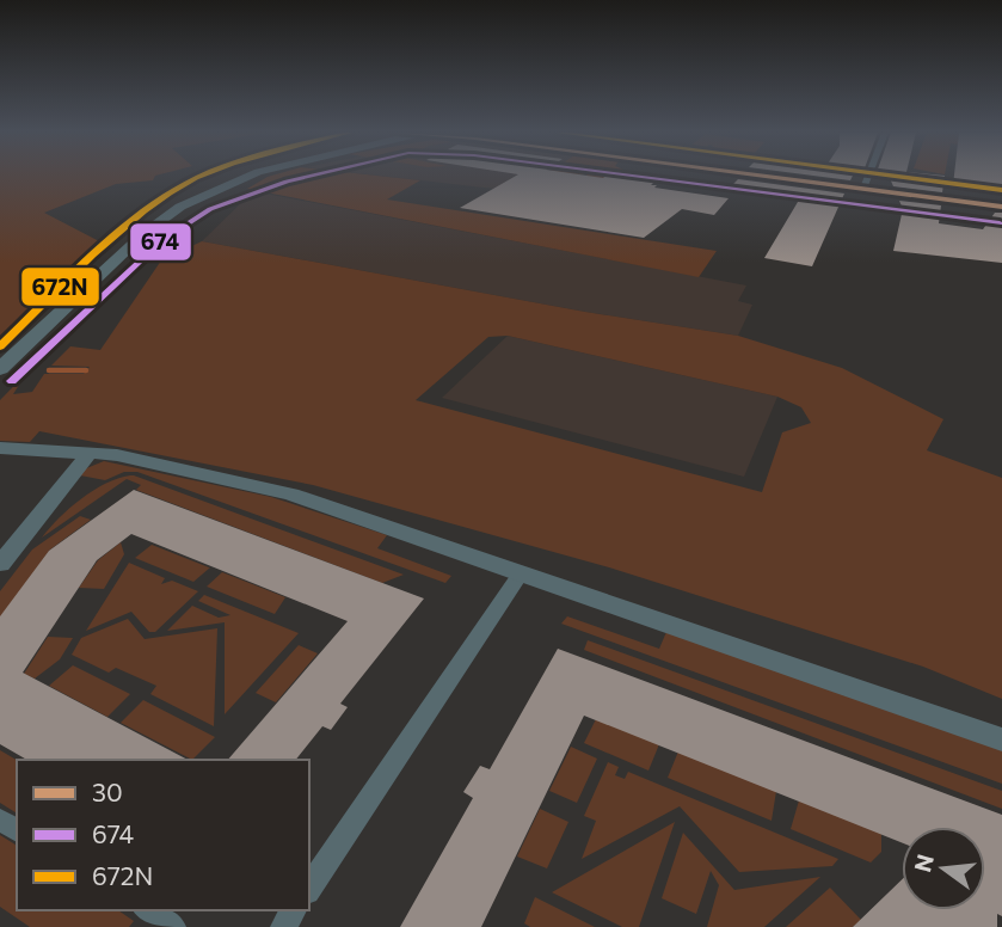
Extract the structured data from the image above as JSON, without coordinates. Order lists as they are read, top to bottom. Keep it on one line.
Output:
{"lines":["transit line 30","transit line 674","transit line 672N"],"legend":["30","674","672N"],"north":"left"}
